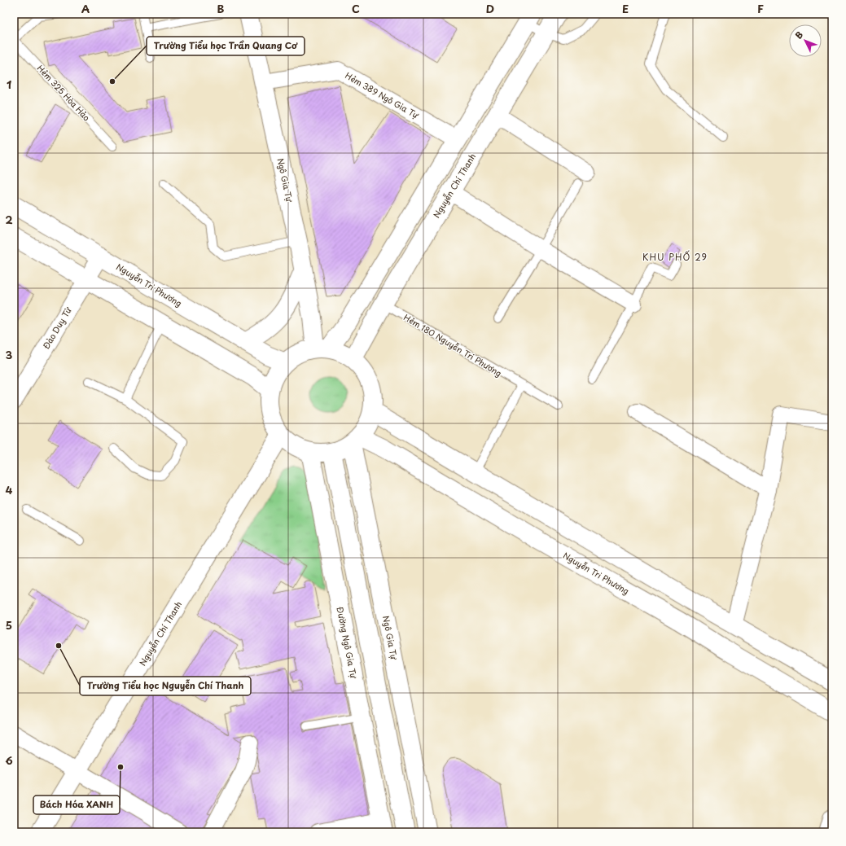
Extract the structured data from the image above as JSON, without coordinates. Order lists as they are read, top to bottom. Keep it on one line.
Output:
{"streets":{"main road":["Ngô Gia Tự","Nguyễn Chí Thanh","Nguyễn Tri Phương","Đường Ngô Gia Tự"],"street":["Hẻm 389 Ngô Gia Tự","Đào Duy Từ"],"lane":["Hẻm 325 Hòa Hảo","Hẻm 180 Nguyễn Tri Phương"]},"crossings":[["Hẻm 389 Ngô Gia Tự","Ngô Gia Tự"],["Ngô Gia Tự","Nguyễn Chí Thanh"],["Ngô Gia Tự","Nguyễn Tri Phương"],["Ngô Gia Tự","Đường Ngô Gia Tự"],["Nguyễn Chí Thanh","Nguyễn Tri Phương"],["Nguyễn Chí Thanh","Hẻm 180 Nguyễn Tri Phương"],["Nguyễn Chí Thanh","Đường Ngô Gia Tự"],["Nguyễn Tri Phương","Đào Duy Từ"],["Nguyễn Tri Phương","Đường Ngô Gia Tự"]],"districts":["KHU PHỐ 29"],"places":["Trường Tiểu học Trần Quang Cơ","Trường Tiểu học Nguyễn Chí Thanh","Bách Hóa XANH"],"north":"top left","grid":{"columns":["A","B","C","D","E","F"],"rows":["1","2","3","4","5","6"]}}
